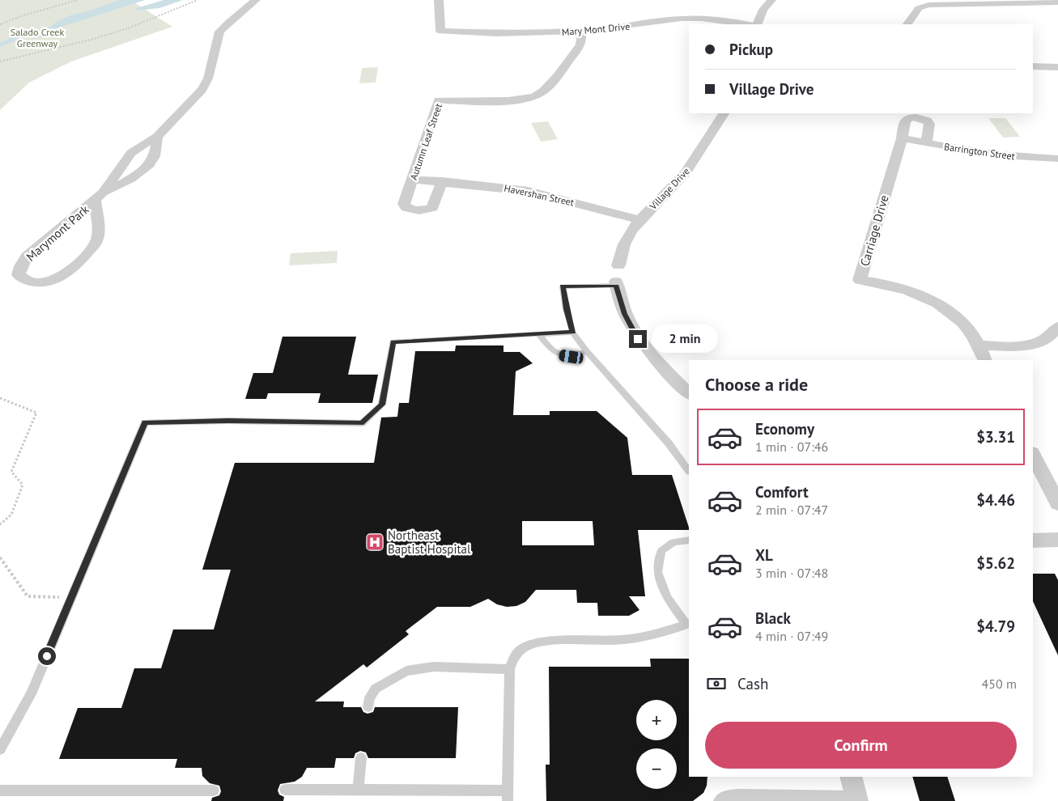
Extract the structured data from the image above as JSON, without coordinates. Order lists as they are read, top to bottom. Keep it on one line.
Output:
{"streets":{"street":["Mary Mont Drive","Autumn Leaf Street","Barrington Street","Village Drive","Havershan Street","Carriage Drive","Marymont Park"]},"crossings":[["Mary Mont Drive","Autumn Leaf Street"],["Autumn Leaf Street","Havershan Street"],["Barrington Street","Carriage Drive"],["Village Drive","Havershan Street"]],"parks":["Salado Creek Greenway"],"places":{"hospital":["Northeast Baptist Hospital"]},"page":{"banner":["Pickup","Village Drive"],"bubble":"2 min","heading":"Choose a ride","list":[{"name":"Economy","note":"1 min · 07:46","value":"$3.31"},{"name":"Comfort","note":"2 min · 07:47","value":"$4.46"},{"name":"XL","note":"3 min · 07:48","value":"$5.62"},{"name":"Black","note":"4 min · 07:49","value":"$4.79"}],"pay":["Cash","450 m"],"map_buttons":["+","−"],"buttons":"Confirm"}}
